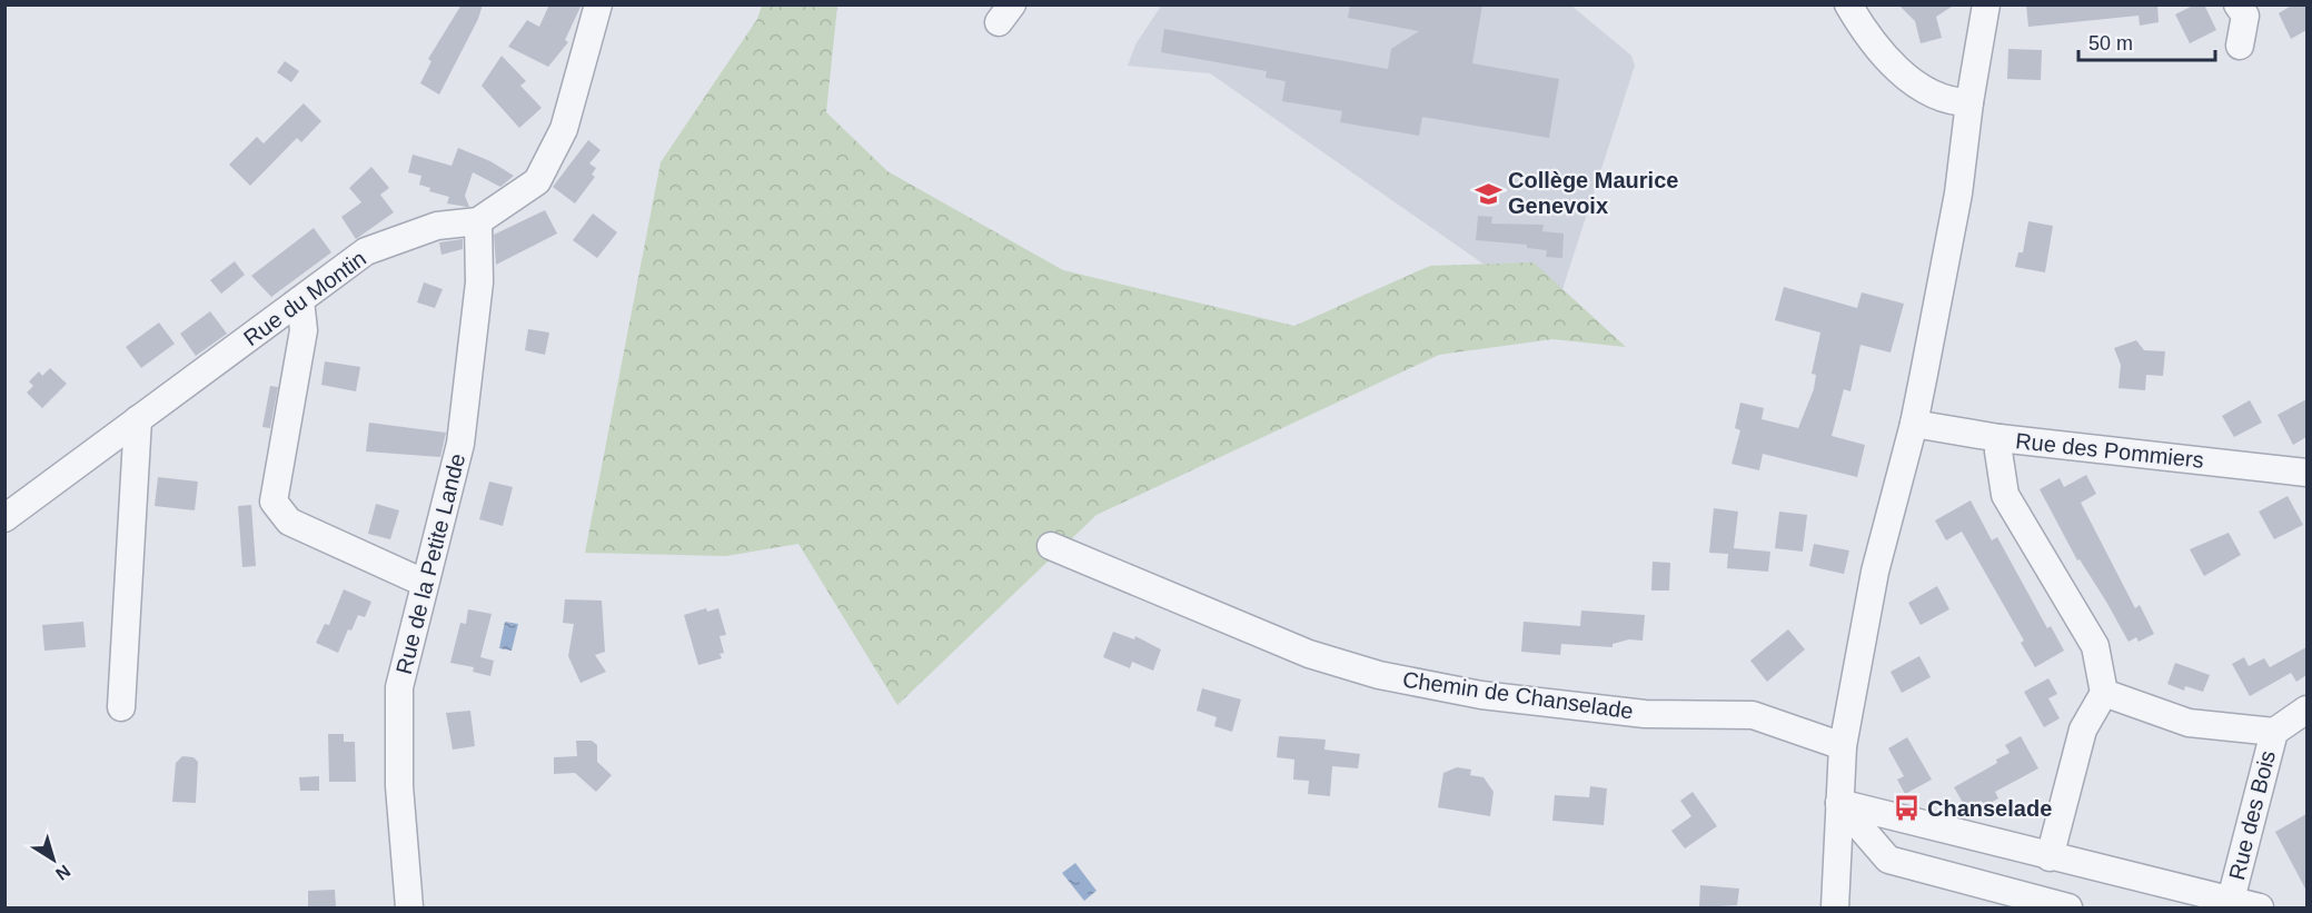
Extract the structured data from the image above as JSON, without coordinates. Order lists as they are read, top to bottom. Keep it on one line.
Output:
{"streets":{"street":["Rue du Montin","Rue des Pommiers","Rue de la Petite Lande","Chemin de Chanselade","Rue des Bois"]},"crossings":[["Rue du Montin","Rue de la Petite Lande"]],"places":{"school or university":["Collège Maurice Genevoix"],"bus stop":["Chanselade"]},"scale_bar":"50 m","north":"bottom right"}
